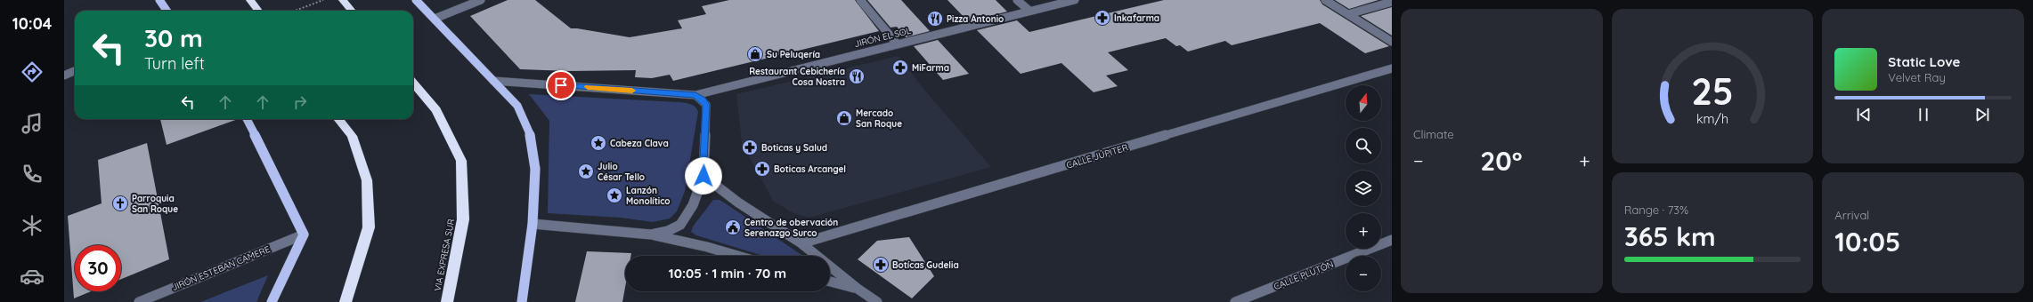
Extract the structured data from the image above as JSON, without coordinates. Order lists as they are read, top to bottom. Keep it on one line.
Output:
{"streets":{"highway":["VIA EXPRESA SUR"],"street":["JIRÓN EL SOL","CALLE JÚPITER","JIRÓN ESTEBAN CAMERE","CALLE PLUTÓN"]},"places":{"pharmacy":["Inkafarma","MiFarma","Boticas y Salud","Boticas Arcangel","Botícas Gudelia"],"restaurant":["Pizza Antonio","Restaurant Cebichería Cosa Nostra"],"shop":["Su Peluqería","Mercado San Roque"],"place":["Cabeza Clava","Julio César Tello","Lanzón Monolítico"],"church":["Parroquia San Roque"],"public building":["Centro de obervación Serenazgo Surco"]},"north":"top","page":{"tabs":"10:04","tile":["Climate",["Range · 73%","365 km"],["Arrival","10:05"]],"turn":["30 m","Turn left"],"song":["Static Love","Velvet Ray"],"map_buttons":["+","−"],"heat":["−","20°","+"],"limit":"30","trip":"10:05 · 1 min · 70 m","gauge":["25","km/h"]}}
